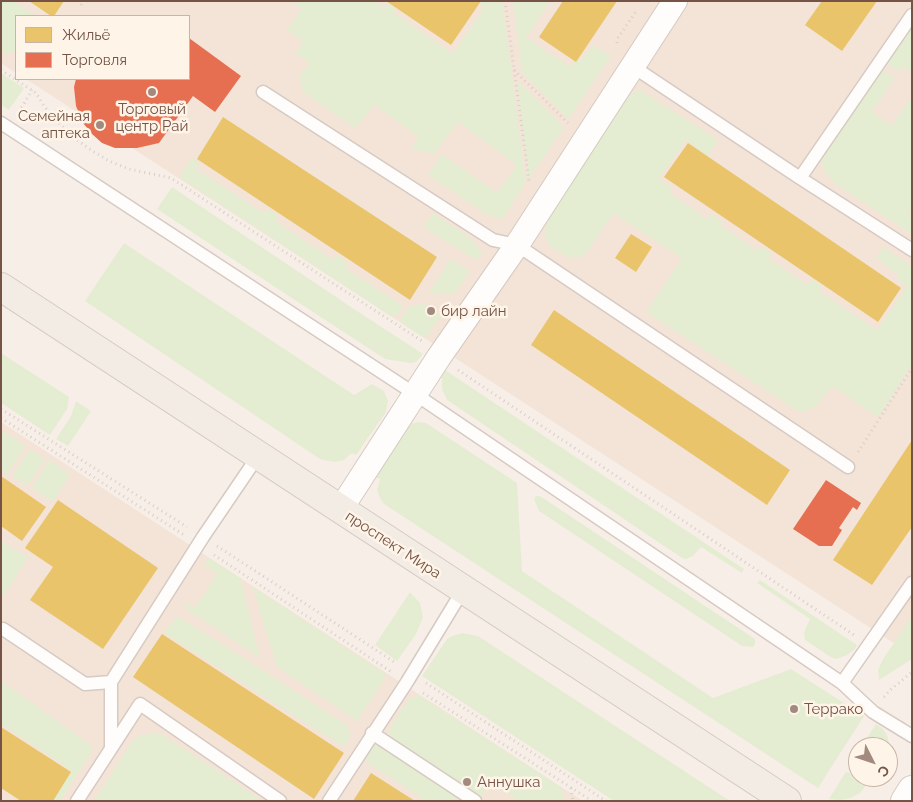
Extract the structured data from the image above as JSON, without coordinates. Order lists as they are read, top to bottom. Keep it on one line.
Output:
{"streets":{"main road":["проспект Мира"]},"places":["Торговый центр Рай","Семейная аптека","бир лайн","Террако","Аннушка"],"legend":["Жильё","Торговля"],"north":"bottom right"}
